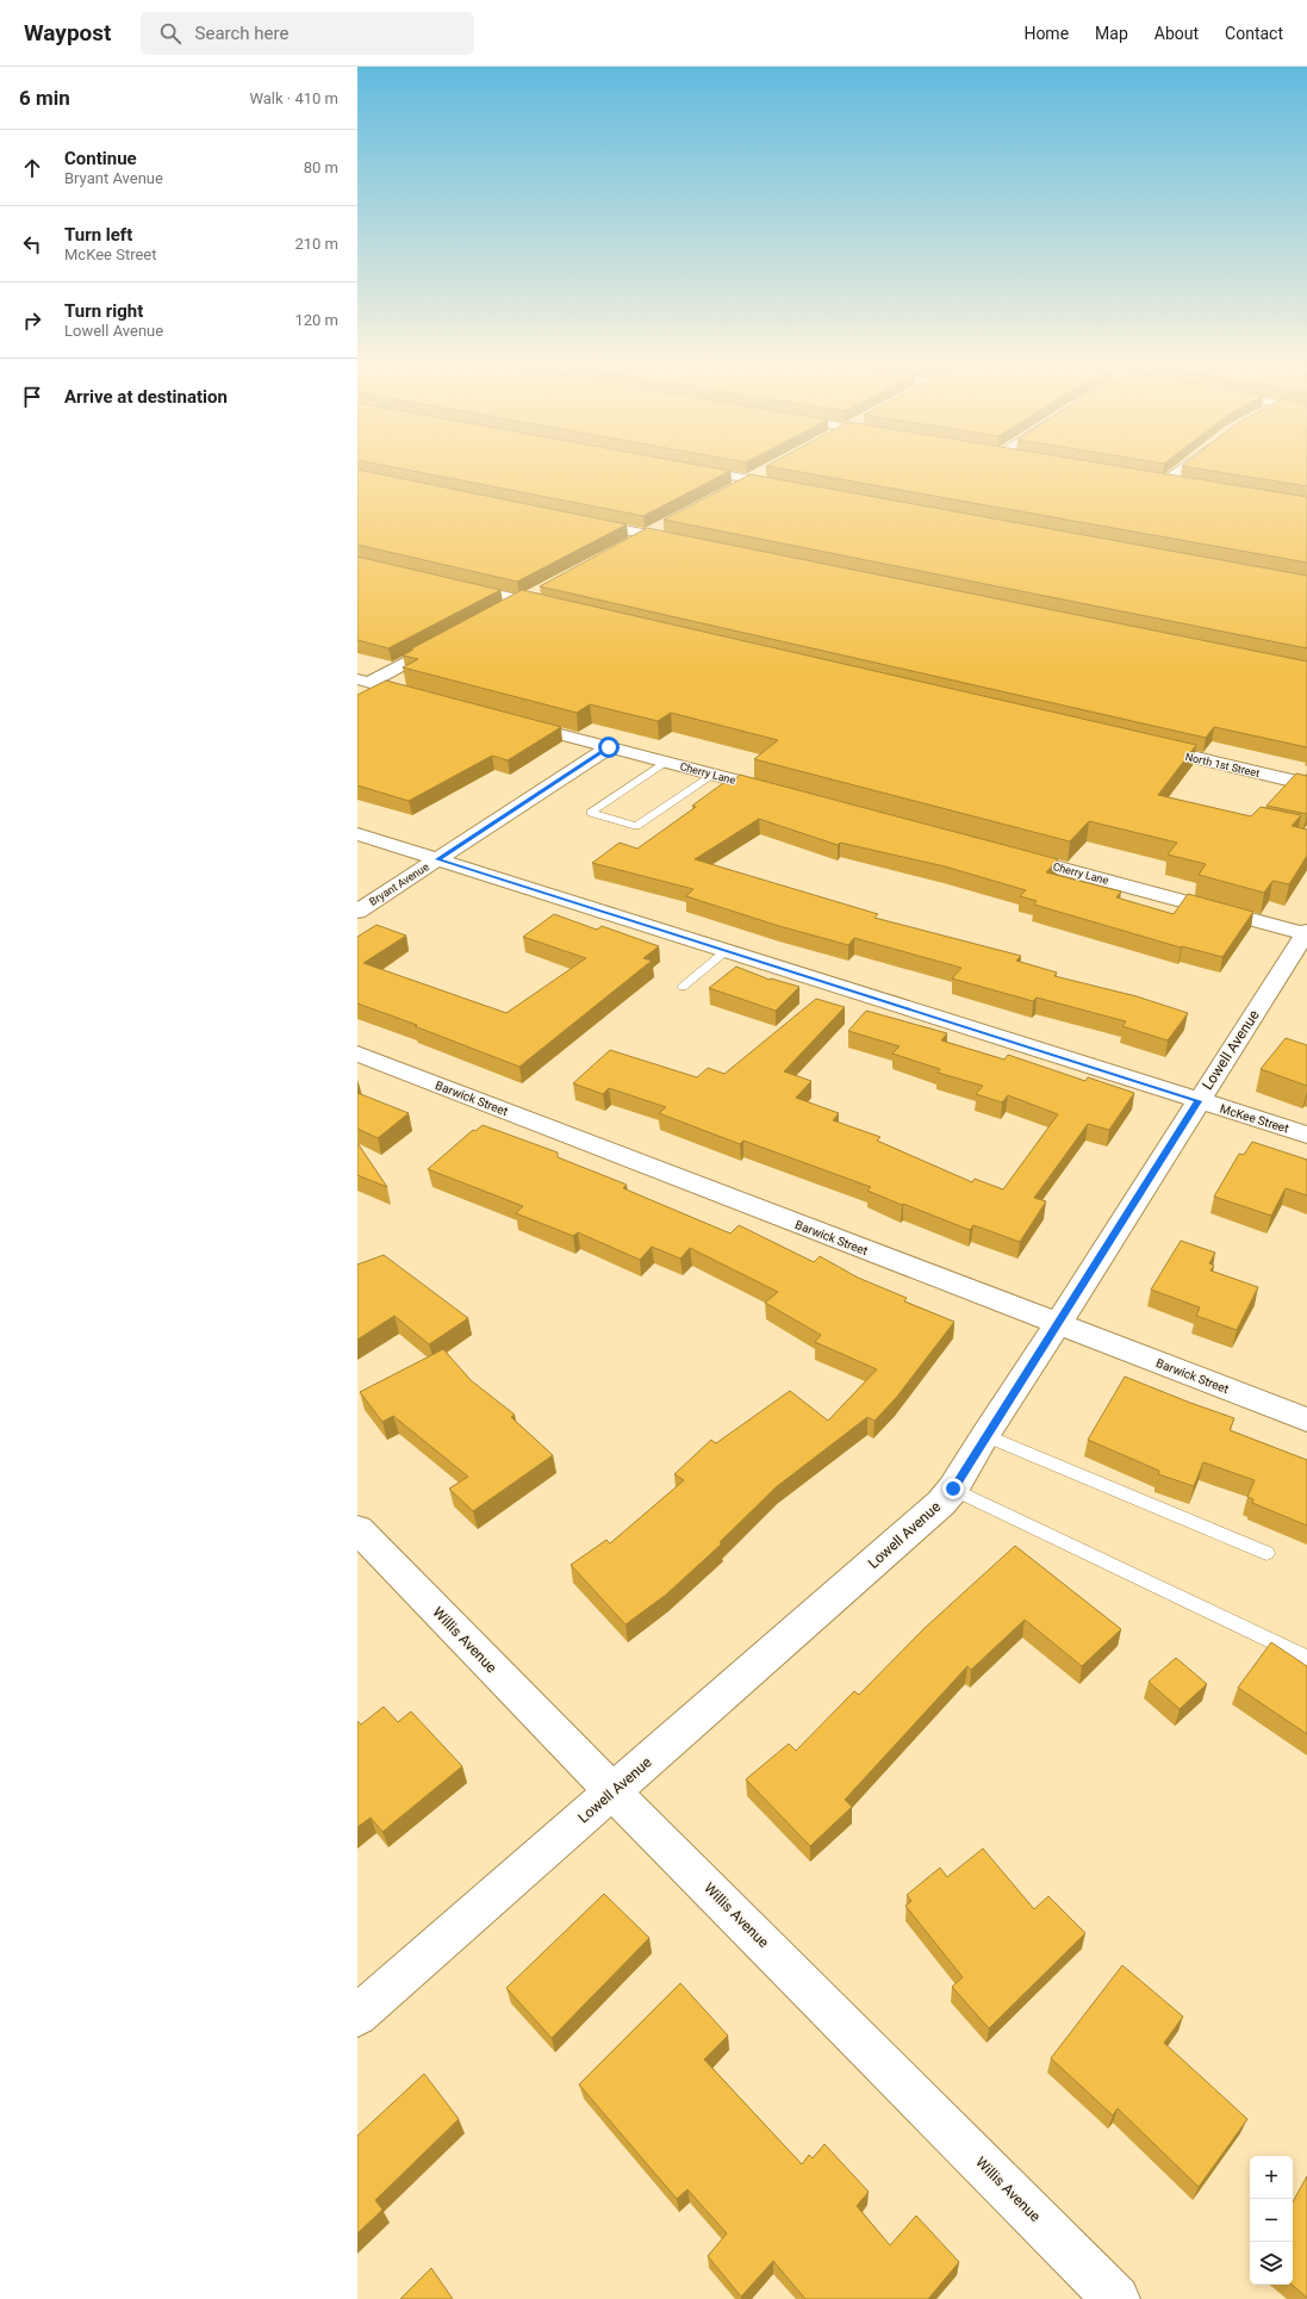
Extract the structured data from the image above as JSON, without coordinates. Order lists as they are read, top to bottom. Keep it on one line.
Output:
{"streets":{"street":["North 1st Street","Cherry Lane","Bryant Avenue","Lowell Avenue","Barwick Street","McKee Street","Willis Avenue"]},"crossings":[["Cherry Lane","Bryant Avenue"],["Cherry Lane","Lowell Avenue"],["Bryant Avenue","McKee Street"],["Lowell Avenue","Barwick Street"],["Lowell Avenue","McKee Street"],["Lowell Avenue","Willis Avenue"]],"page":{"header":"Waypost","search":"Search here","nav":["Home","Map","About","Contact"],"heading":["6 min","Walk · 410 m"],"list":[["Continue","Bryant Avenue","80 m"],["Turn left","McKee Street","210 m"],["Turn right","Lowell Avenue","120 m"],"Arrive at destination"],"map_buttons":["+","−"]}}
